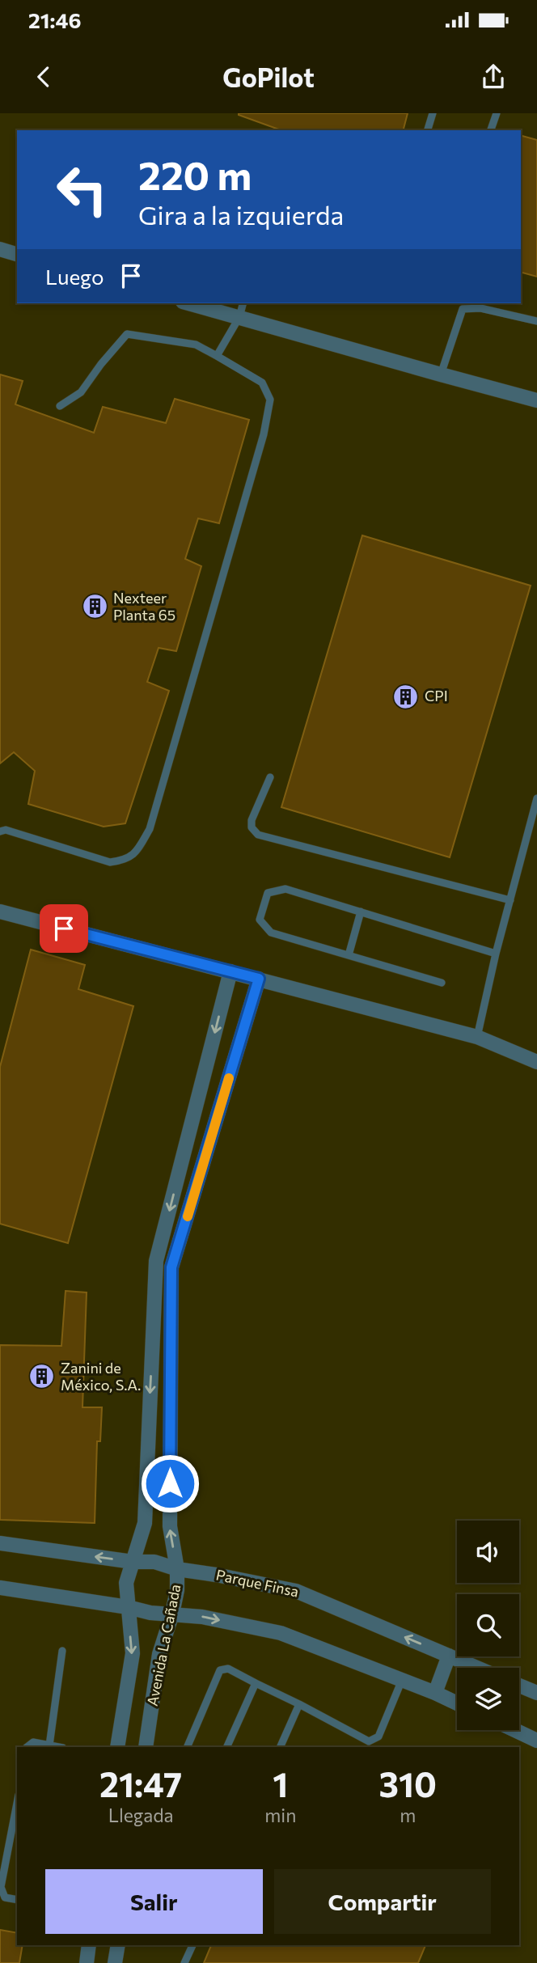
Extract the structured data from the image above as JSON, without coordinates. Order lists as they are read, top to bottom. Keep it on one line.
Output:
{"streets":{"street":["Parque Finsa","Avenida La Cañada"]},"crossings":[["Parque Finsa","Avenida La Cañada"]],"places":{"building":["Nexteer Planta 65","CPI","Zanini de México, S.A."]},"page":{"status":"21:46","header":"GoPilot","turn":["220 m","Gira a la izquierda"],"then":"Luego","eta":["21:47","Llegada","1","min","310","m"],"buttons":["Salir","Compartir"]}}
